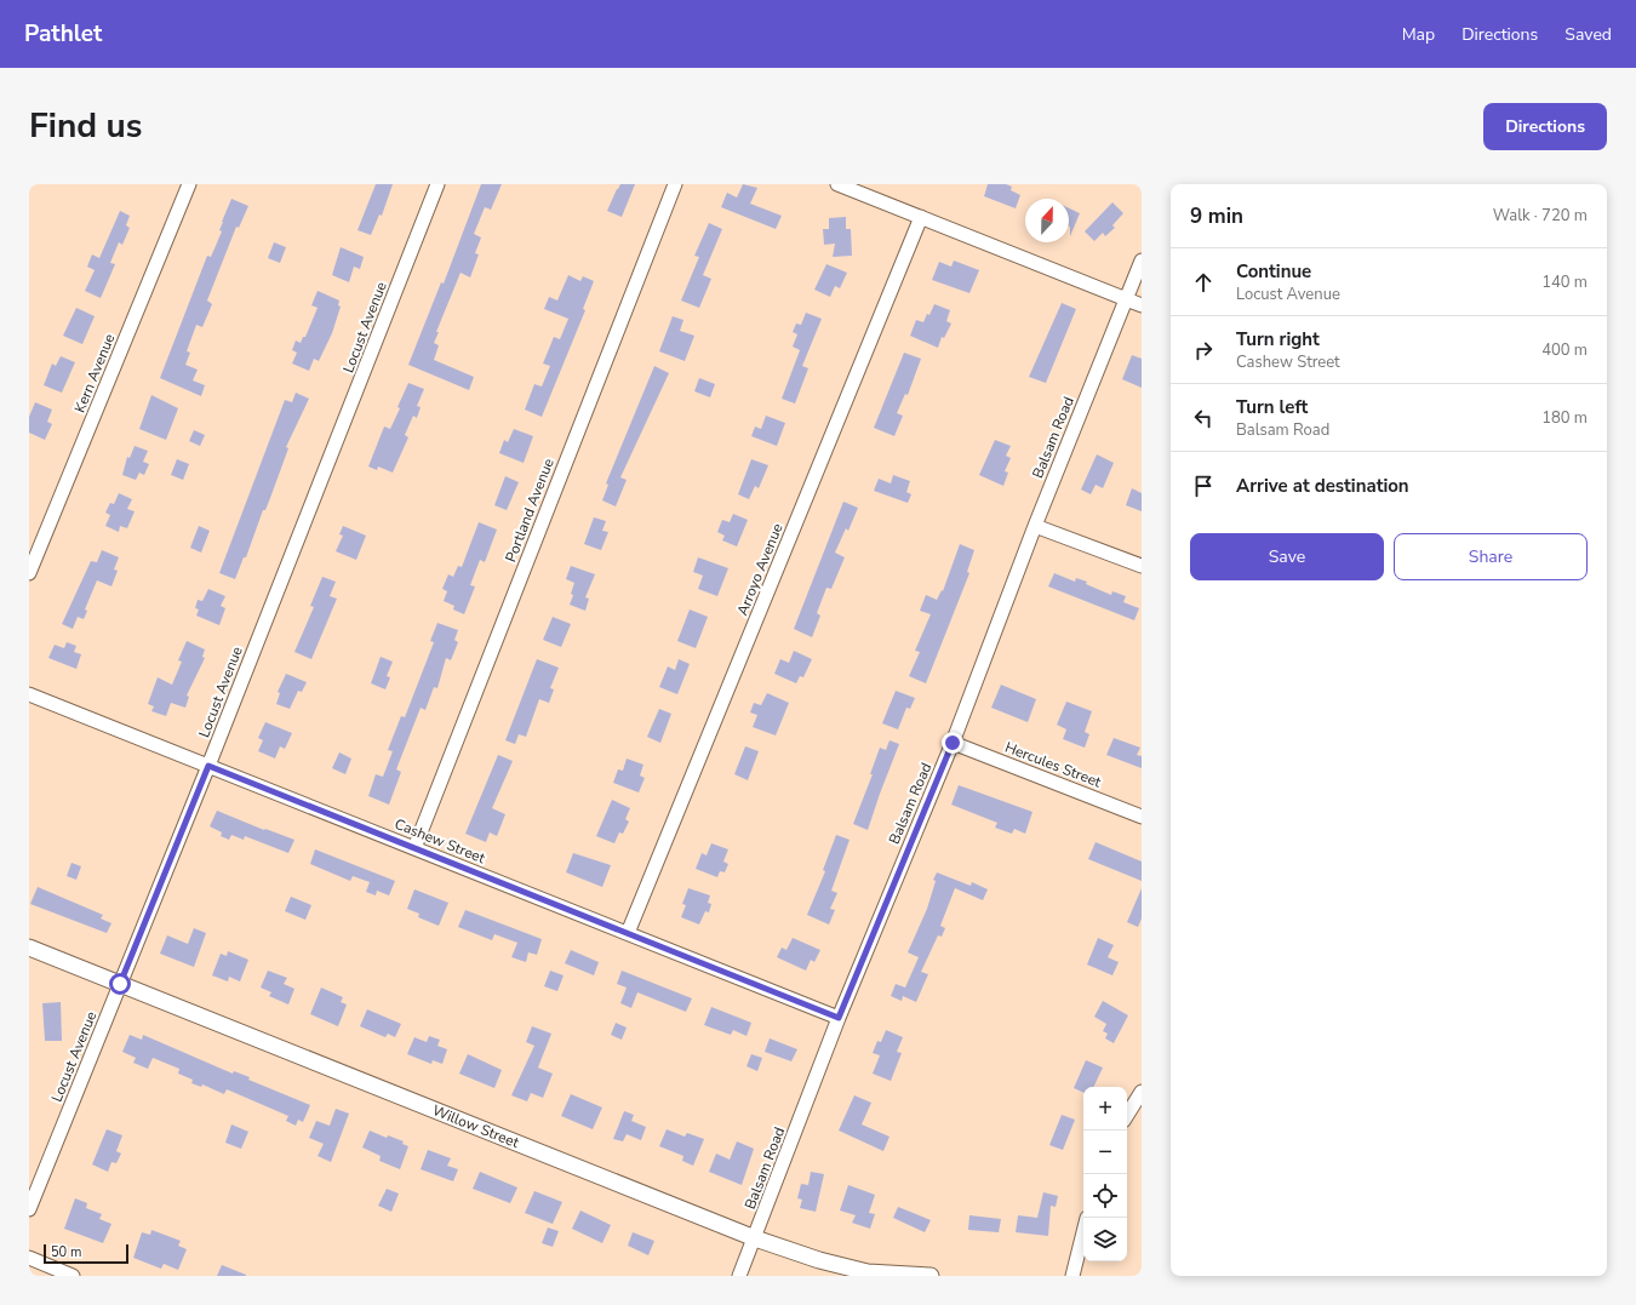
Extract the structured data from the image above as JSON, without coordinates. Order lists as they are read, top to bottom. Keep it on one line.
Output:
{"streets":{"street":["Locust Avenue","Kern Avenue","Balsam Road","Portland Avenue","Arroyo Avenue","Hercules Street","Cashew Street","Willow Street"]},"crossings":[["Locust Avenue","Cashew Street"],["Locust Avenue","Willow Street"],["Balsam Road","Hercules Street"],["Balsam Road","Cashew Street"],["Balsam Road","Willow Street"],["Portland Avenue","Cashew Street"],["Arroyo Avenue","Cashew Street"]],"scale_bar":"50 m","north":"top","page":{"header":"Pathlet","nav":["Map","Directions","Saved"],"title":"Find us","buttons":["Directions",["Save","Share"]],"heading":["9 min","Walk · 720 m"],"list":[["Continue","Locust Avenue","140 m"],["Turn right","Cashew Street","400 m"],["Turn left","Balsam Road","180 m"],"Arrive at destination"],"map_buttons":["+","−"],"scale":"50 m"}}
